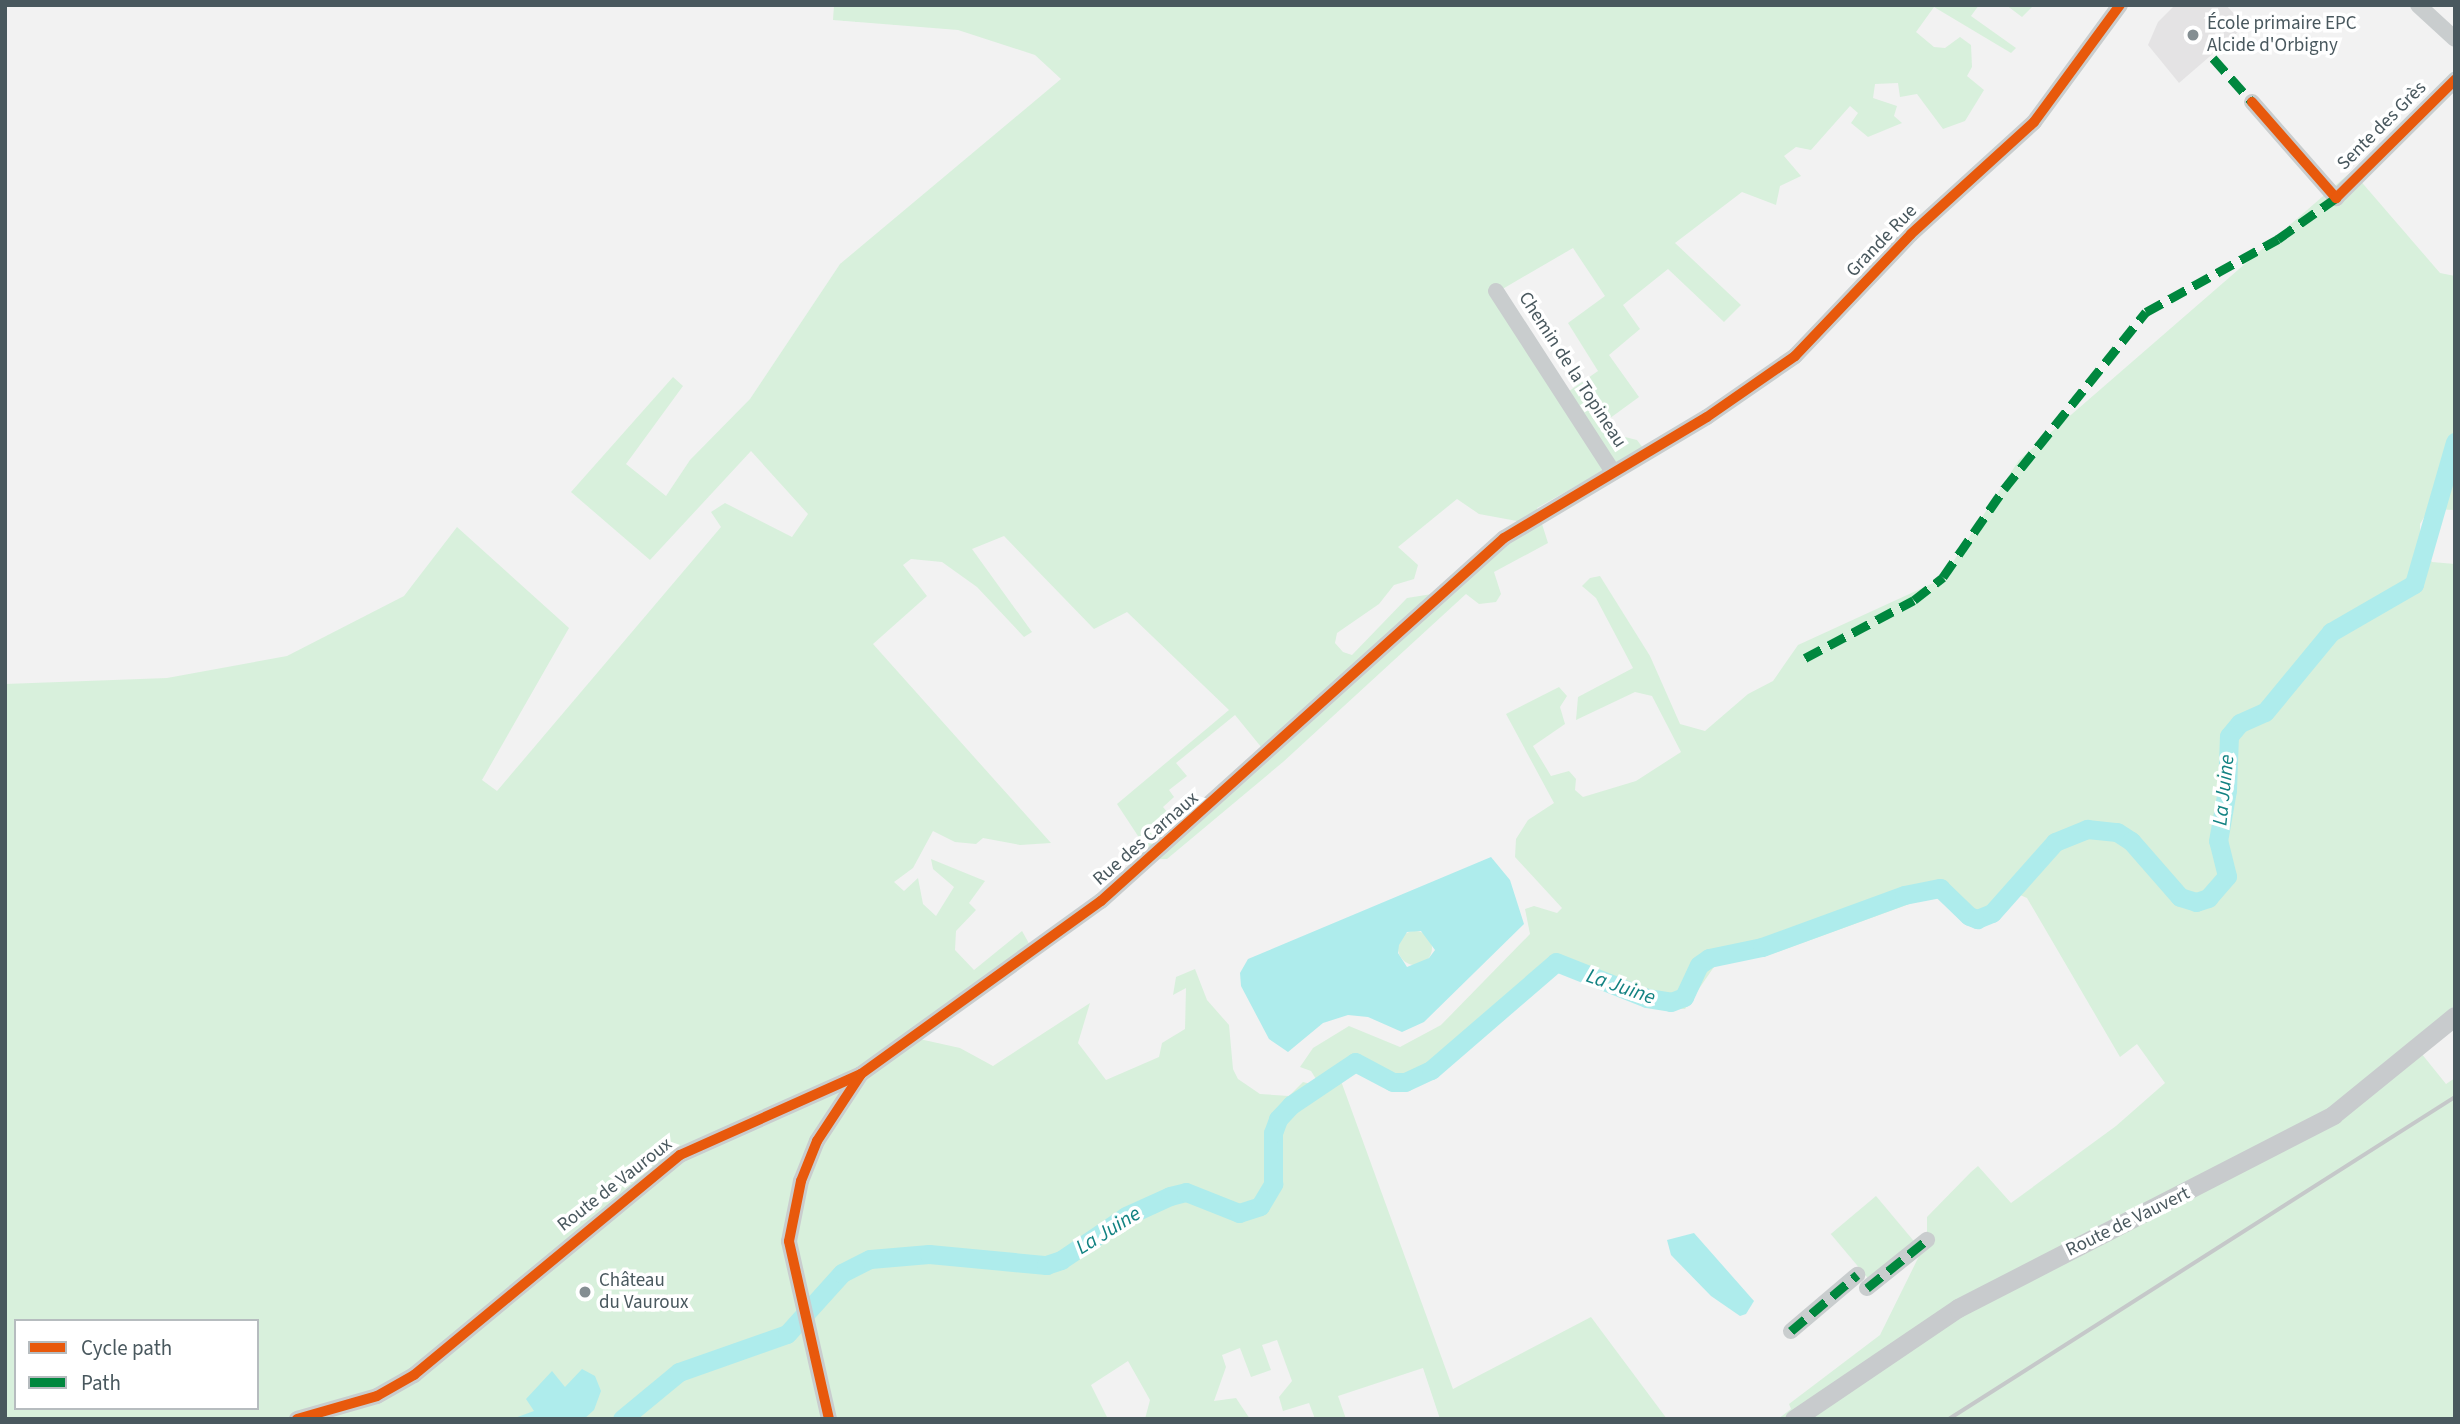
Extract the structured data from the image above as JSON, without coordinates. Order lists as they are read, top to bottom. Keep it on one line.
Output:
{"streets":{"main road":["Route de Vauvert"],"street":["Sente des Grès","Grande Rue","Chemin de la Topineau","Rue des Carnaux","Route de Vauroux"]},"crossings":[["Grande Rue","Rue des Carnaux"],["Chemin de la Topineau","Rue des Carnaux"],["Rue des Carnaux","Route de Vauroux"]],"water":["La Juine"],"places":["École primaire EPC Alcide d'Orbigny","Château du Vauroux"],"legend":["Cycle path","Path"]}
